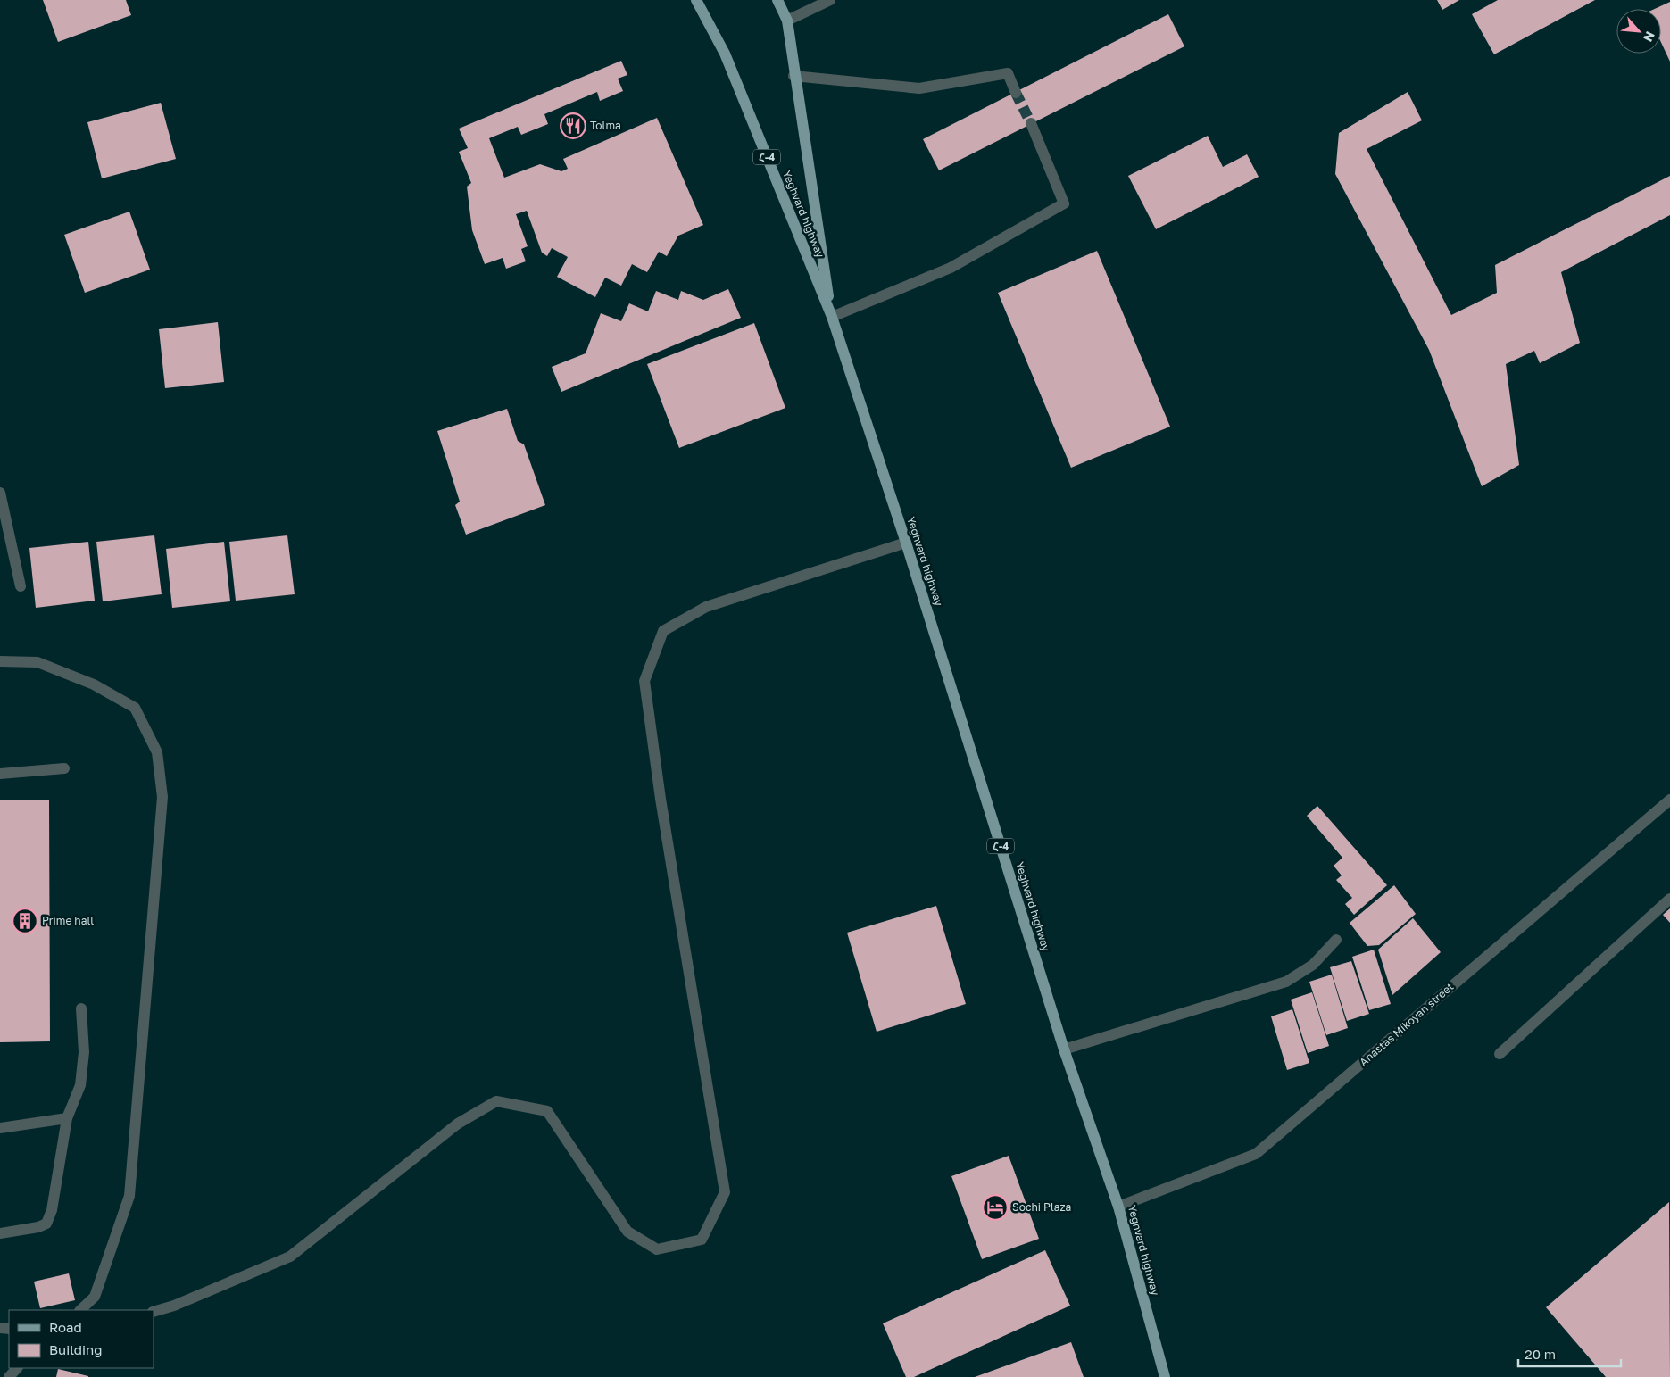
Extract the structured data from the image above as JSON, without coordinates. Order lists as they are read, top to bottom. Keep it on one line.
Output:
{"streets":{"main road":["Հ-4","Yeghvard highway"],"street":["Anastas Mikoyan street"]},"crossings":[["Yeghvard highway","Anastas Mikoyan street"]],"places":{"restaurant":["Tolma"],"building":["Prime hall"],"hotel":["Sochi Plaza"]},"legend":["Road","Building"],"scale_bar":"20 m","north":"bottom right"}
